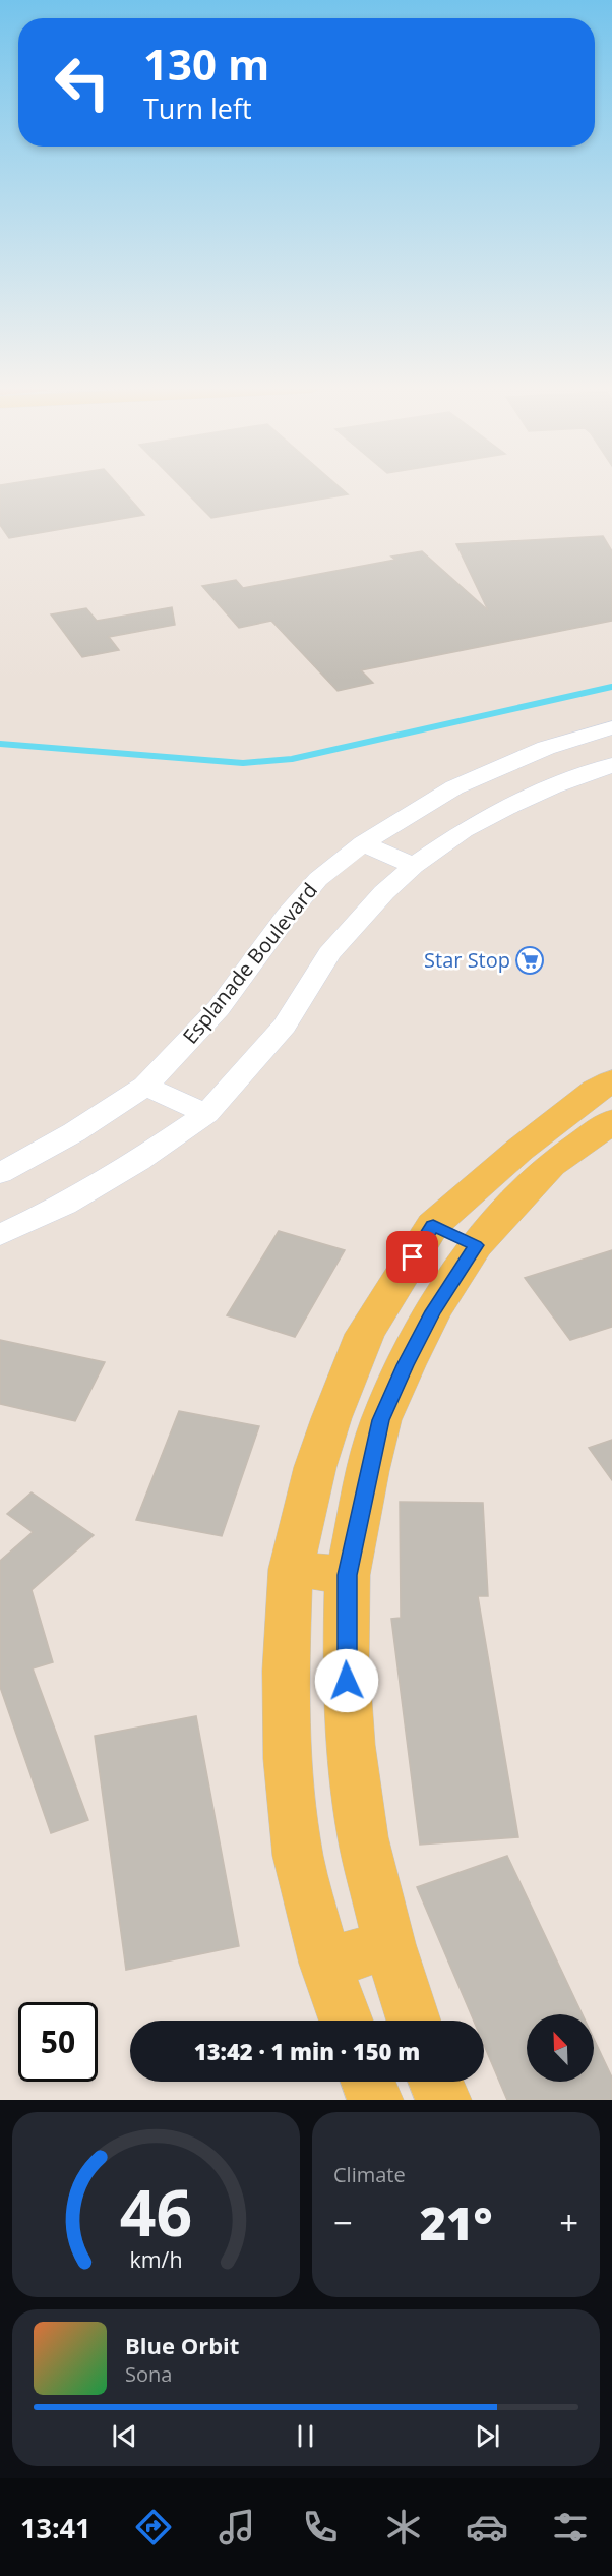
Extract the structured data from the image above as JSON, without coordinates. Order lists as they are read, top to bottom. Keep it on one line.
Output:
{"streets":{"street":["Esplanade Boulevard"]},"places":{"supermarket":["Star Stop"]},"north":"top left","page":{"turn":["130 m","Turn left"],"limit":"50","trip":"13:42 · 1 min · 150 m","tile":"Climate","heat":["−","21°","+"],"song":["Blue Orbit","Sona"],"tabs":"13:41","gauge":["46","km/h"]}}
